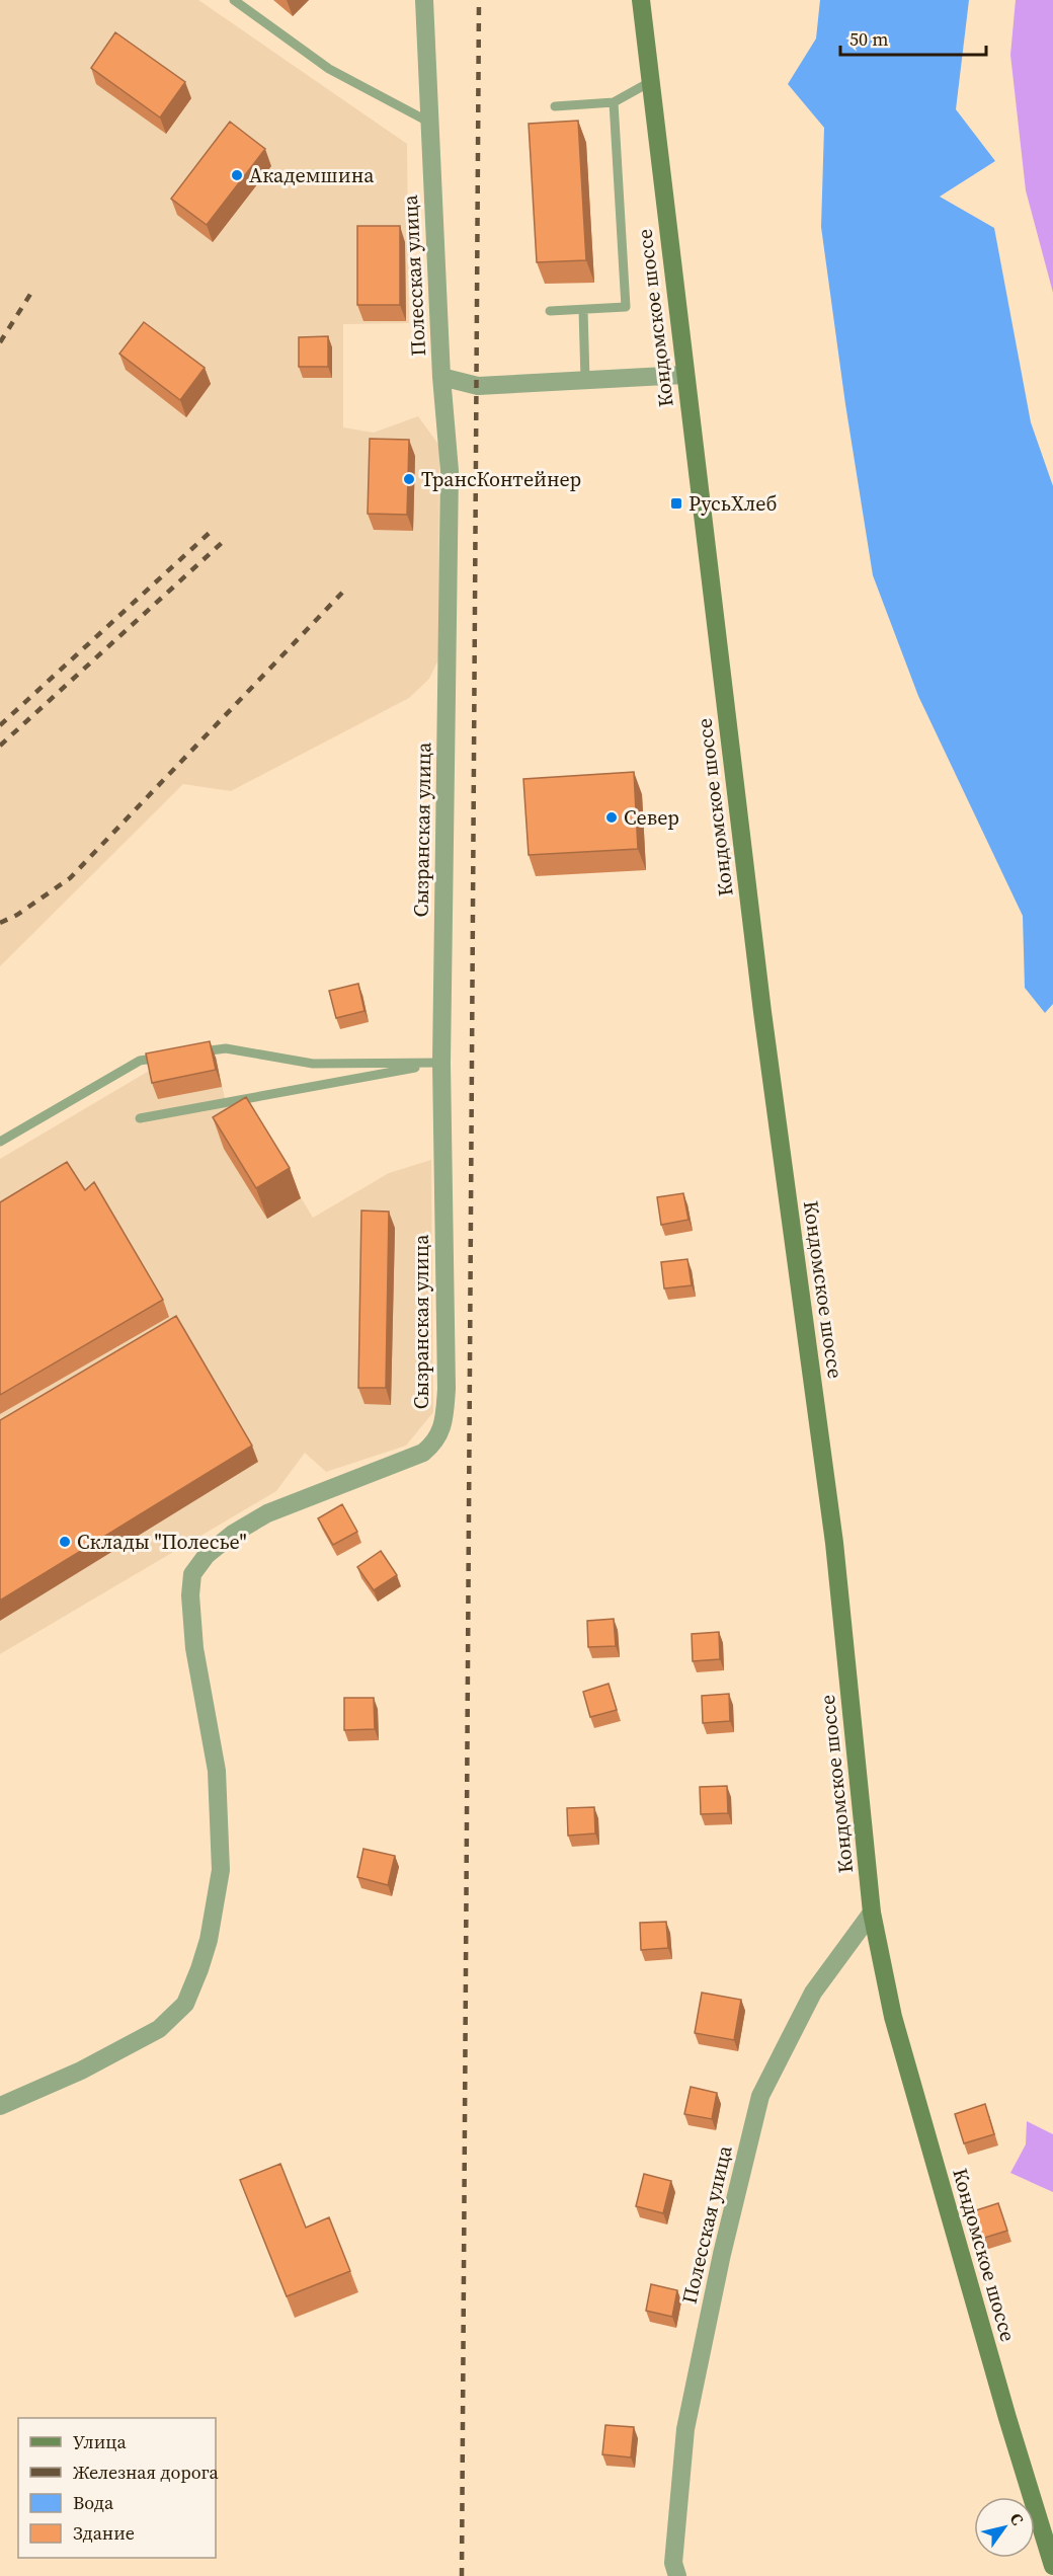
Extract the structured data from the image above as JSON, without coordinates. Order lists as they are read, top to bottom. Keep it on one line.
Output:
{"streets":{"street":["Полесская улица","Кондомское шоссе","Сызранская улица"]},"crossings":[["Полесская улица","Кондомское шоссе"],["Полесская улица","Сызранская улица"]],"places":{"other":["Академшина","ТрансКонтейнер","Север","Склады \"Полесье\""],"transit":["РусьХлеб"]},"legend":["Улица","Железная дорога","Вода","Здание"],"scale_bar":"50 m","north":"top right"}
